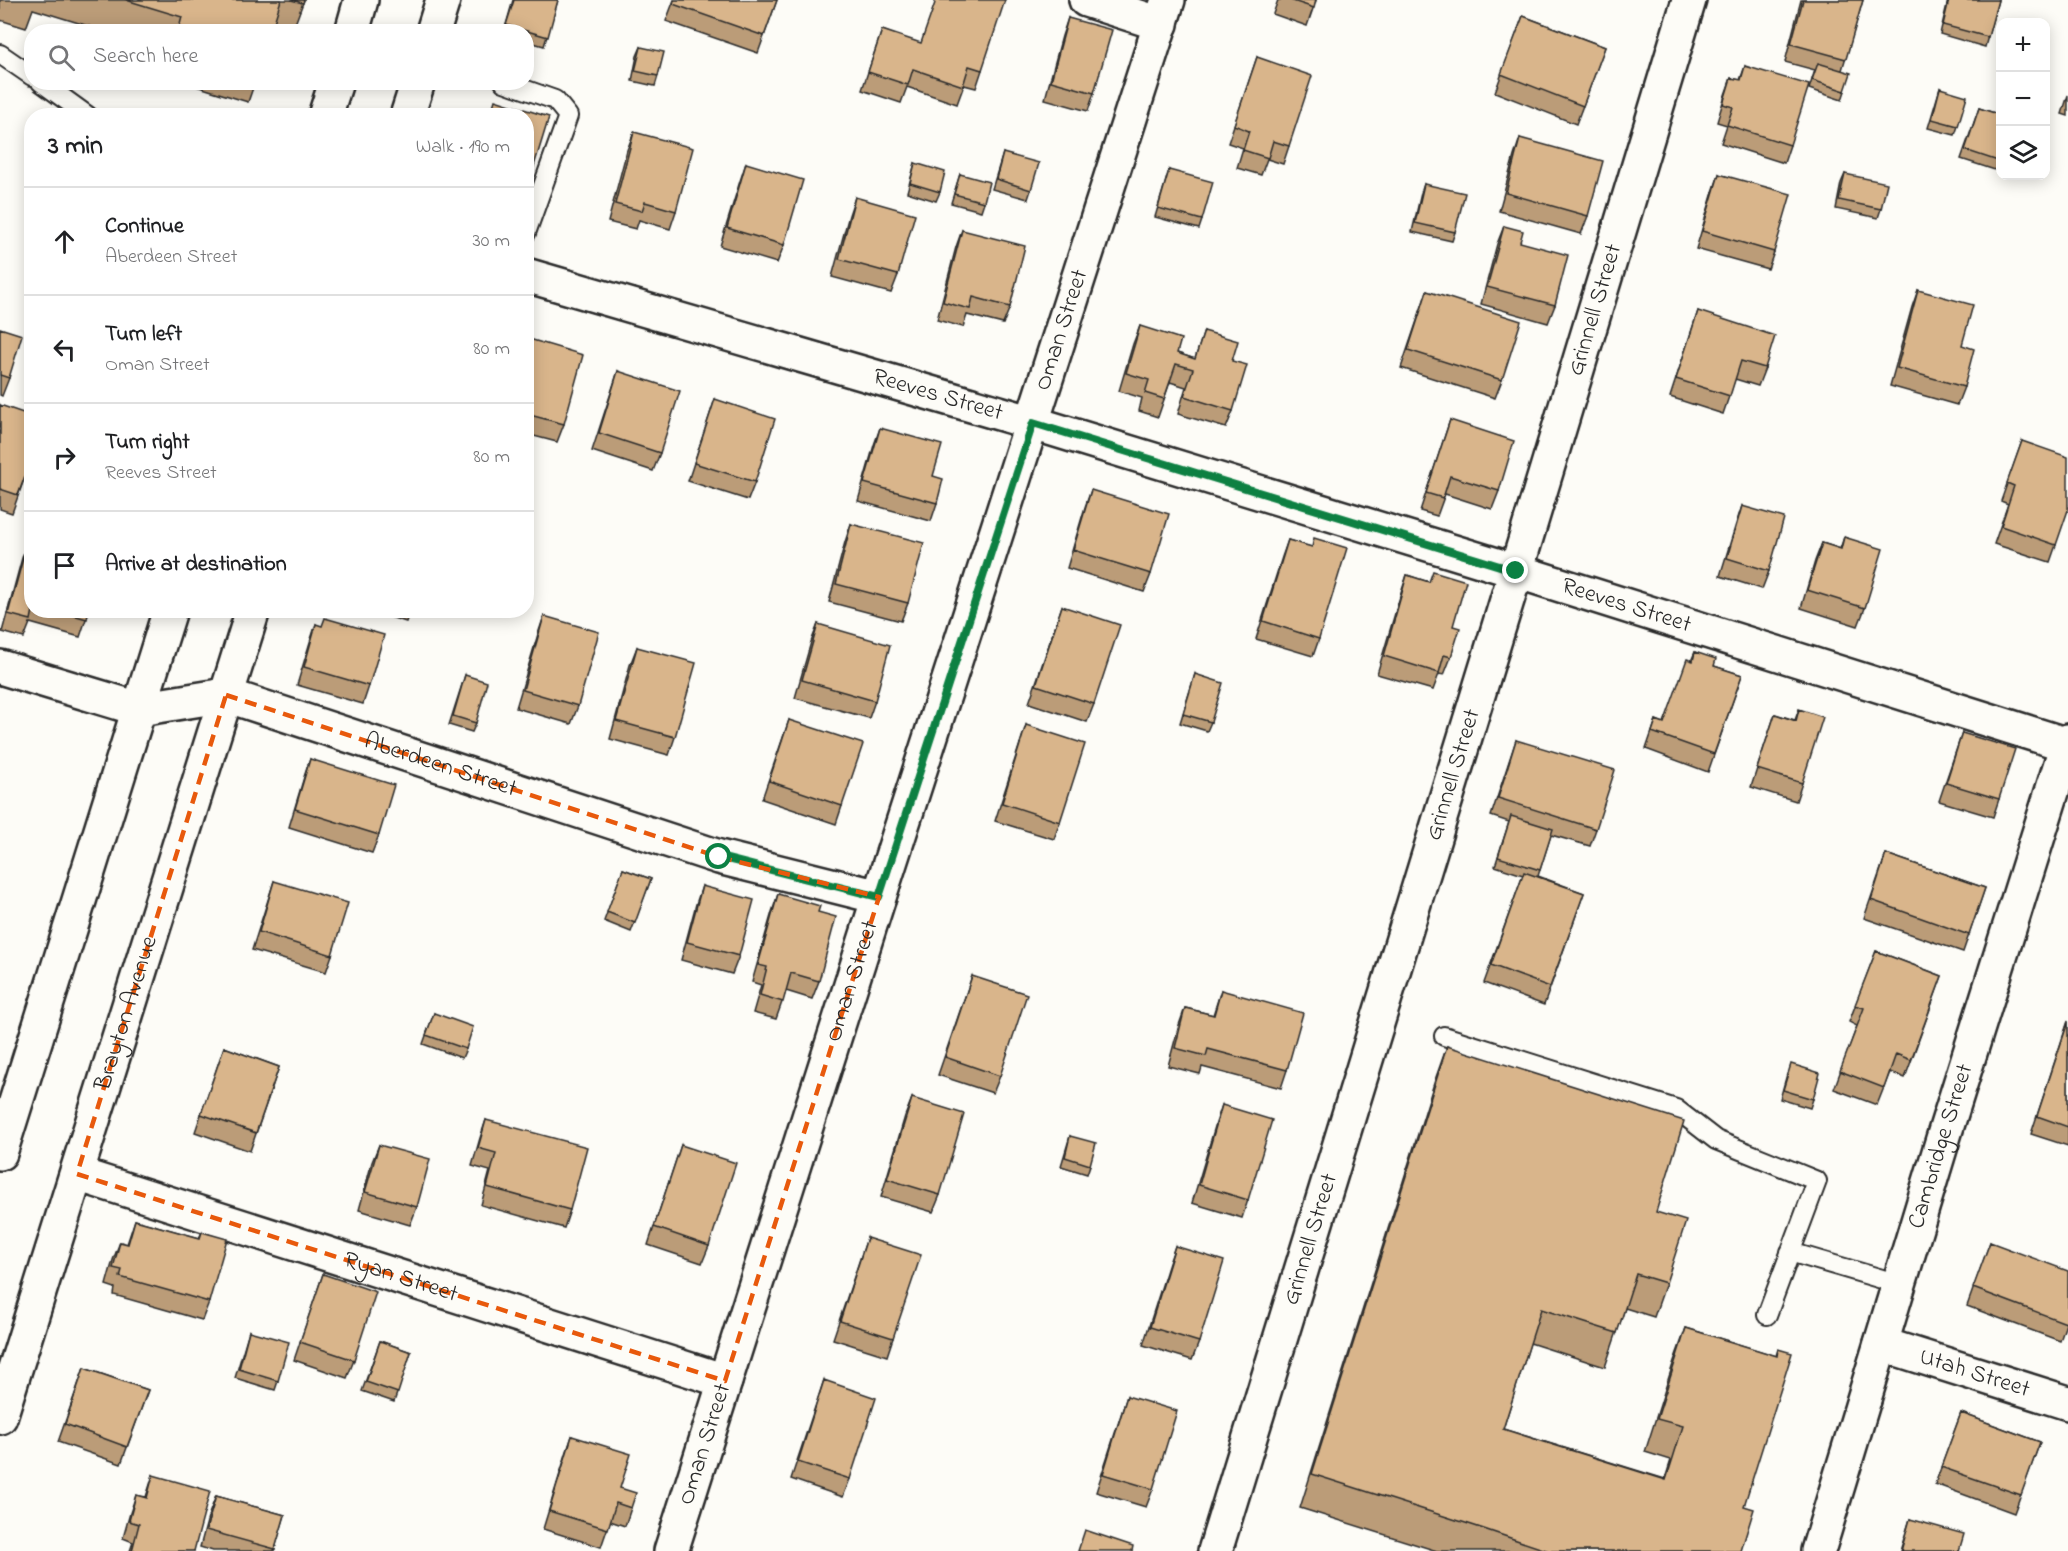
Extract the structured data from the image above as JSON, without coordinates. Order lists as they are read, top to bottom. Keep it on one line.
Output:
{"streets":{"street":["Grinnell Street","Oman Street","Reeves Street","Aberdeen Street","Brayton Avenue","Cambridge Street","Ryan Street","Utah Street"]},"crossings":[["Grinnell Street","Reeves Street"],["Oman Street","Reeves Street"],["Oman Street","Aberdeen Street"],["Oman Street","Ryan Street"],["Reeves Street","Cambridge Street"],["Aberdeen Street","Brayton Avenue"],["Brayton Avenue","Ryan Street"],["Cambridge Street","Utah Street"]],"page":{"map_buttons":["+","−"],"search":"Search here","heading":["3 min","Walk · 190 m"],"list":[["Continue","Aberdeen Street","30 m"],["Turn left","Oman Street","80 m"],["Turn right","Reeves Street","80 m"],"Arrive at destination"]}}
